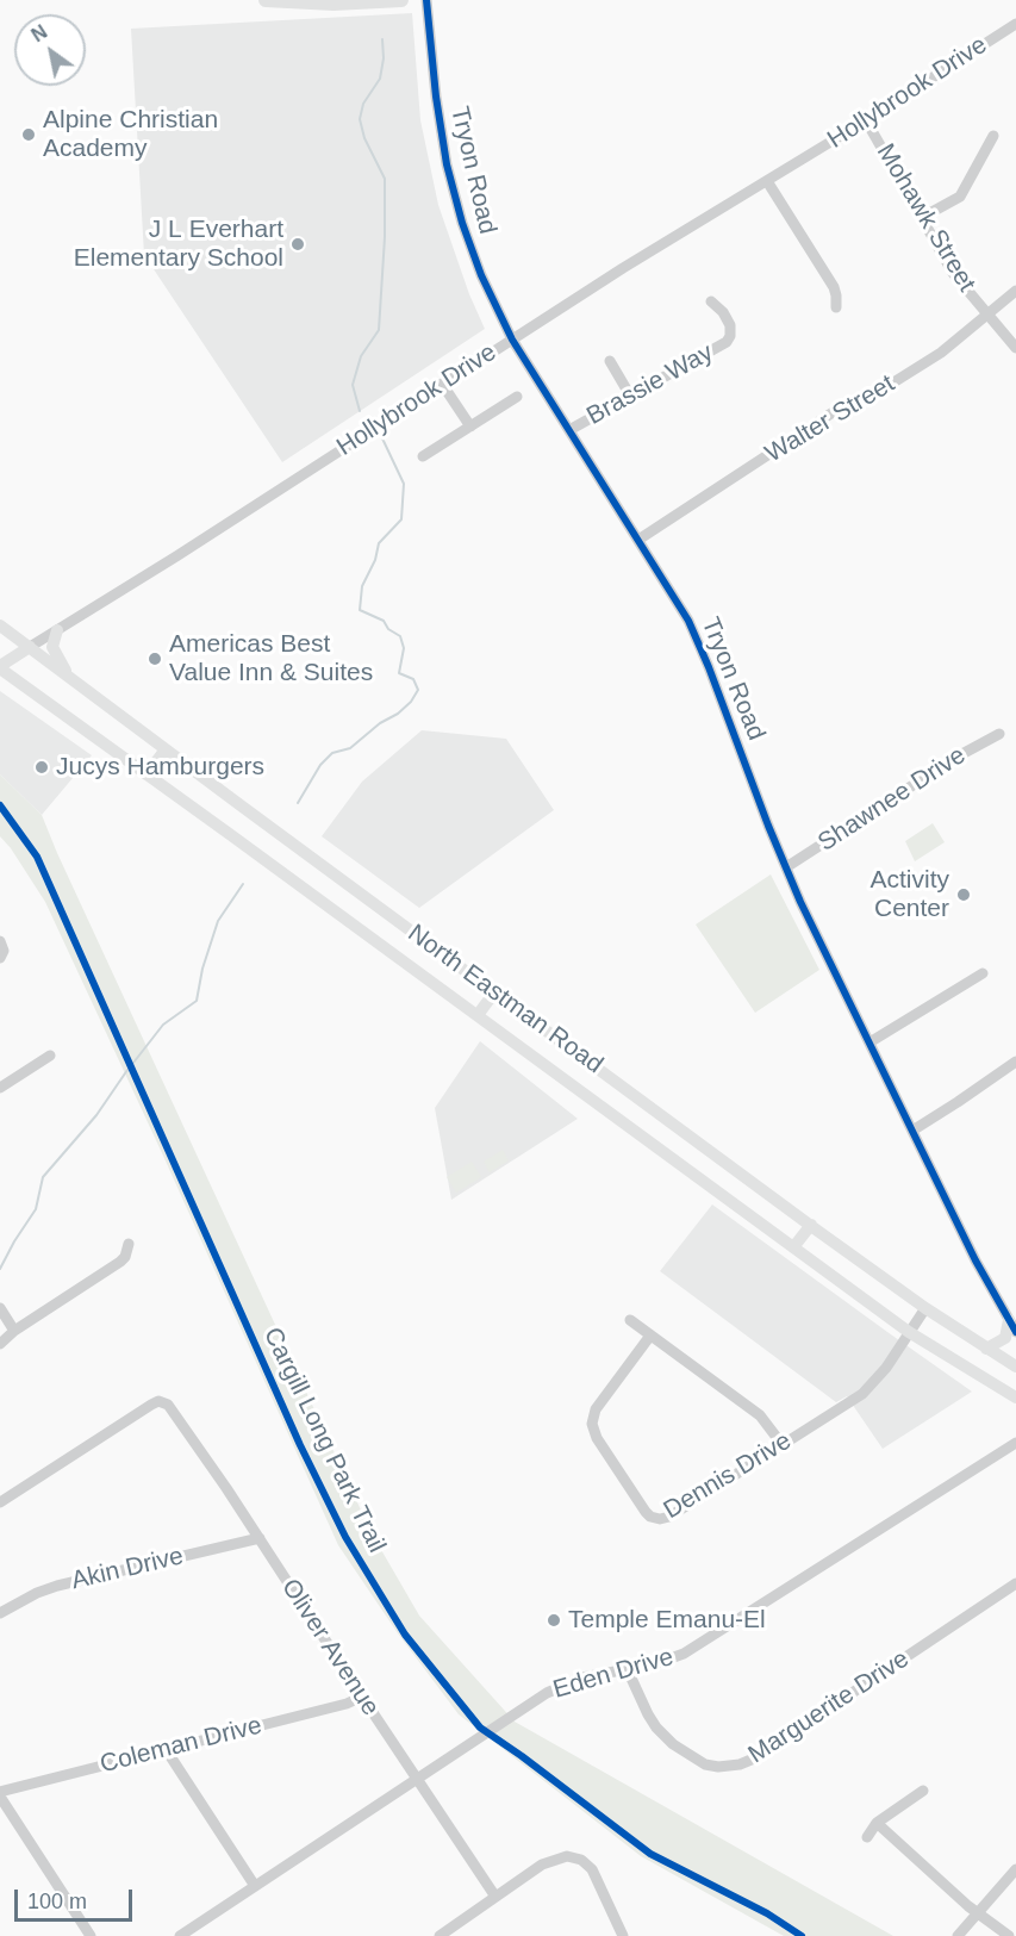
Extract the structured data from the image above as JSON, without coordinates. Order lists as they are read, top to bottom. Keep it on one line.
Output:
{"streets":{"main road":["Hollybrook Drive","North Eastman Road"],"street":["Tryon Road","Mohawk Street","Brassie Way","Walter Street","Shawnee Drive","Dennis Drive","Akin Drive","Oliver Avenue","Eden Drive","Marguerite Drive","Coleman Drive"],"cycle path":["Cargill Long Park Trail"]},"crossings":[["Hollybrook Drive","Tryon Road"],["Hollybrook Drive","Mohawk Street"],["Hollybrook Drive","North Eastman Road"],["Tryon Road","Brassie Way"],["Tryon Road","Walter Street"],["Tryon Road","Shawnee Drive"],["Mohawk Street","Walter Street"],["North Eastman Road","Dennis Drive"],["Akin Drive","Oliver Avenue"],["Oliver Avenue","Eden Drive"],["Oliver Avenue","Coleman Drive"],["Eden Drive","Marguerite Drive"]],"places":["Alpine Christian Academy","J L Everhart Elementary School","Americas Best Value Inn & Suites","Jucys Hamburgers","Activity Center","Temple Emanu-El"],"scale_bar":"100 m","north":"top left"}
